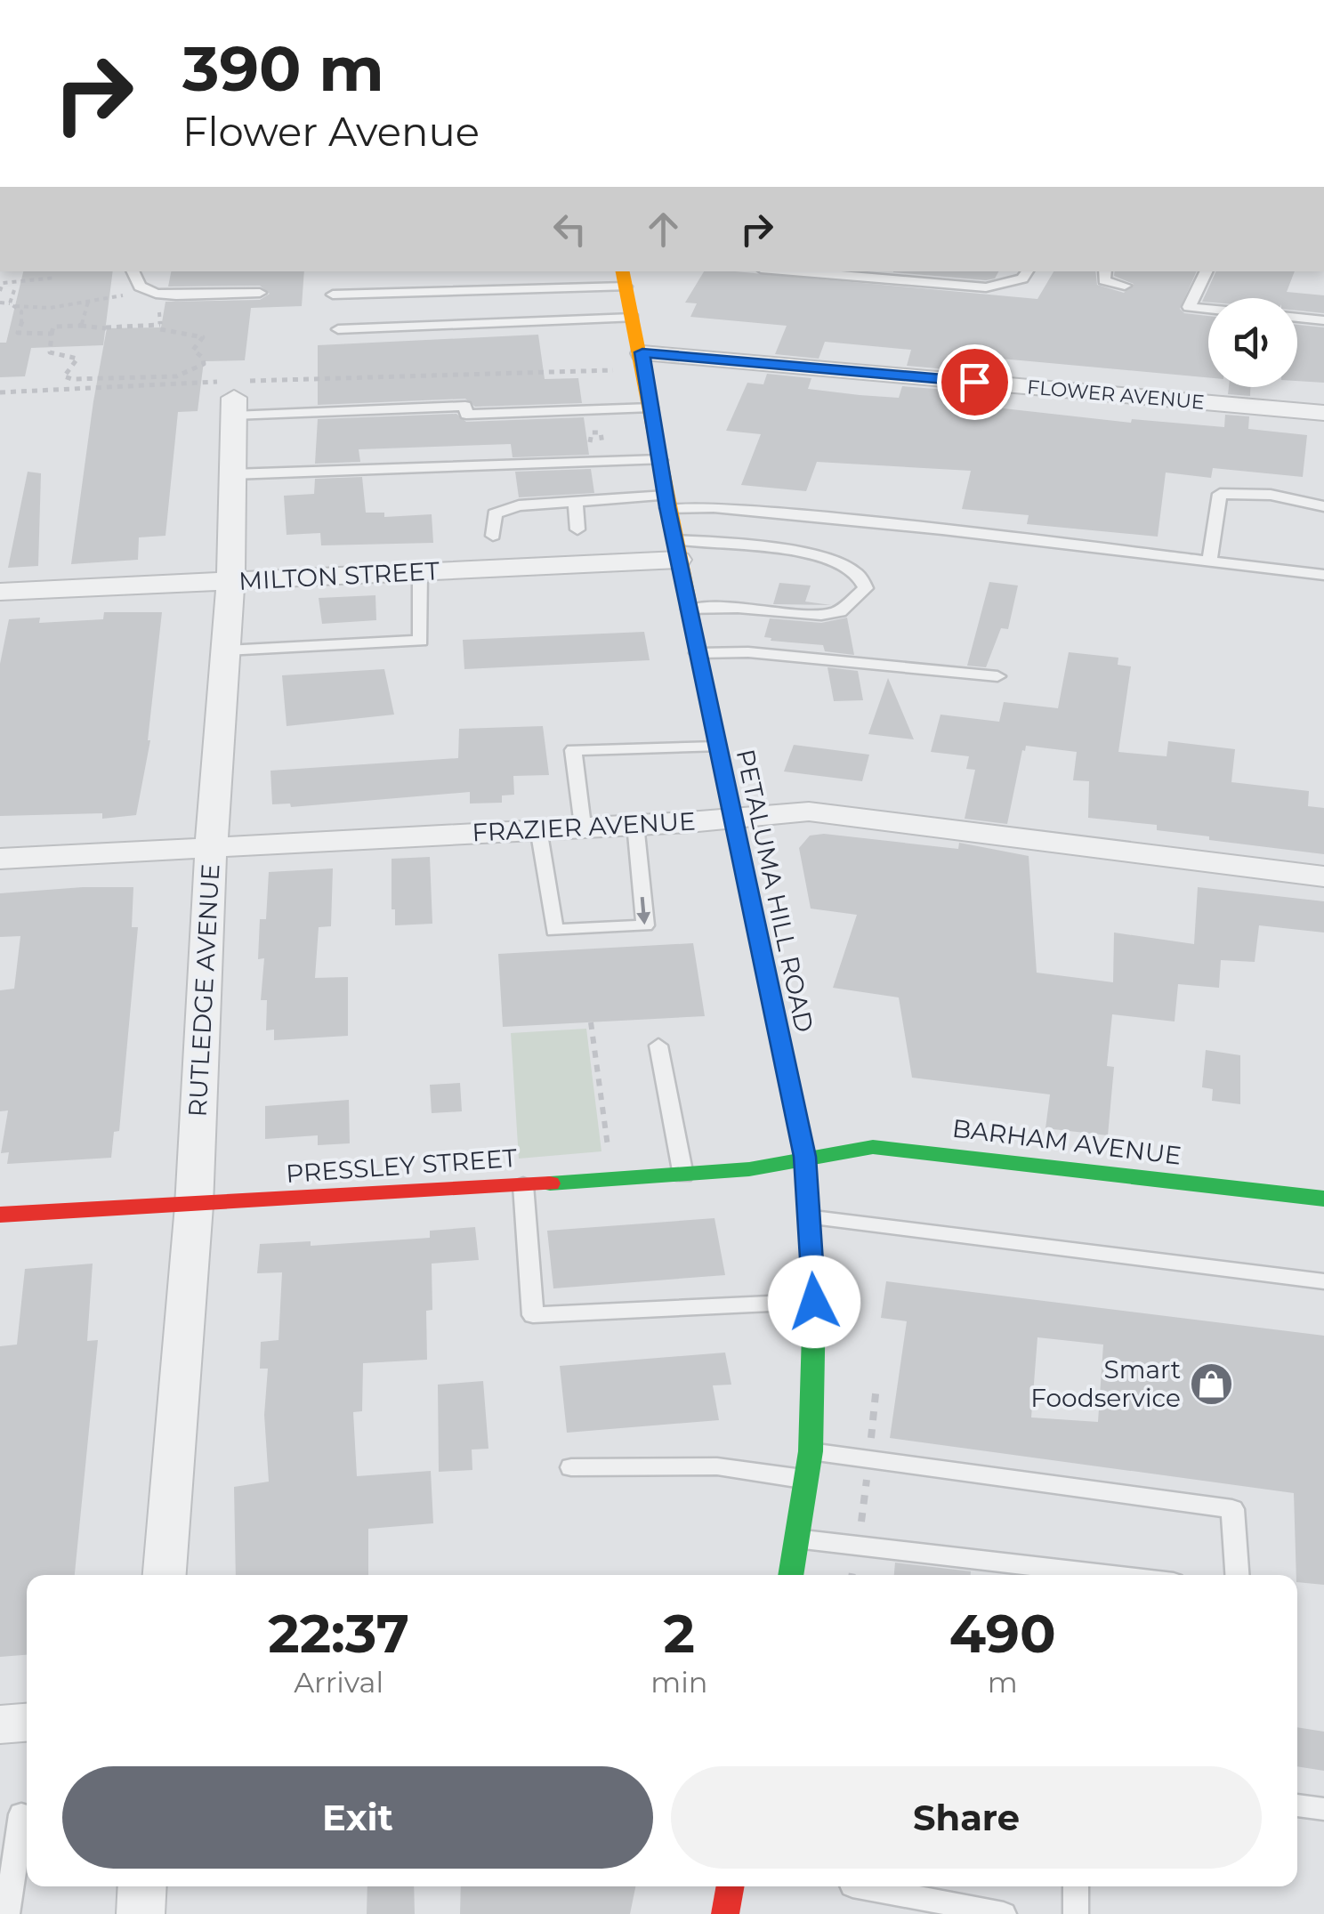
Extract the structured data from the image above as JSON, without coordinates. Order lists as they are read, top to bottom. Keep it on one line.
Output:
{"streets":{"main road":["PETALUMA HILL ROAD","BARHAM AVENUE","PRESSLEY STREET"],"street":["FLOWER AVENUE","MILTON STREET","FRAZIER AVENUE","RUTLEDGE AVENUE"]},"crossings":[["FLOWER AVENUE","PETALUMA HILL ROAD"],["MILTON STREET","PETALUMA HILL ROAD"],["MILTON STREET","RUTLEDGE AVENUE"],["FRAZIER AVENUE","PETALUMA HILL ROAD"],["FRAZIER AVENUE","RUTLEDGE AVENUE"],["PETALUMA HILL ROAD","BARHAM AVENUE"],["PETALUMA HILL ROAD","PRESSLEY STREET"],["RUTLEDGE AVENUE","PRESSLEY STREET"],["BARHAM AVENUE","PRESSLEY STREET"]],"places":{"shop":["Smart Foodservice"]},"page":{"turn":["390 m","Flower Avenue"],"eta":["22:37","Arrival","2","min","490","m"],"buttons":["Exit","Share"]}}
